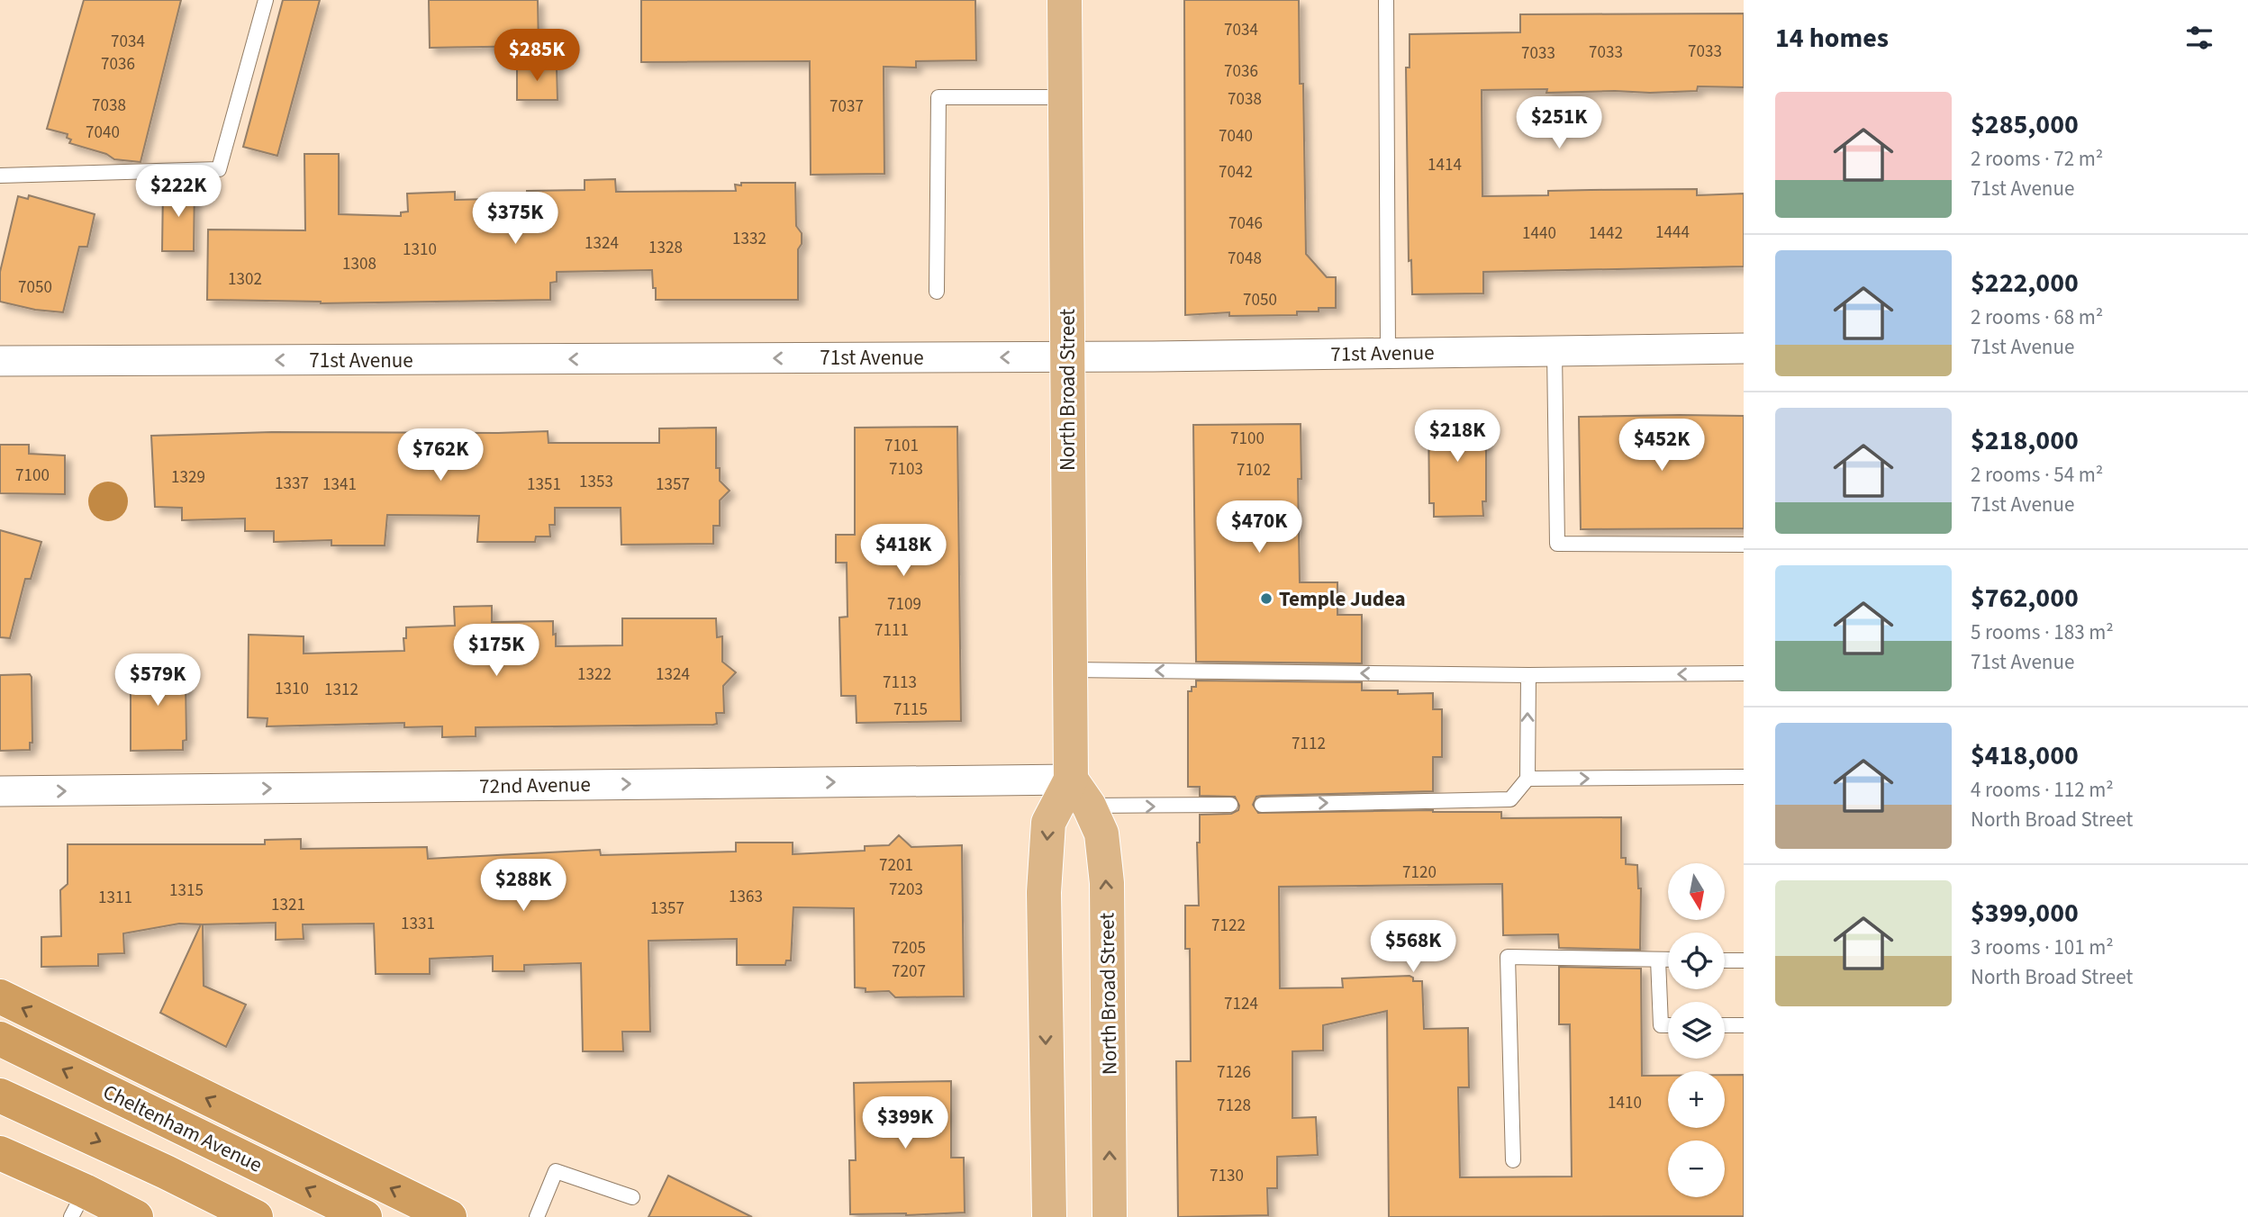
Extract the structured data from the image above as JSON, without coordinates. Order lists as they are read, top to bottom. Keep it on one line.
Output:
{"streets":{"highway":["Cheltenham Avenue"],"main road":["North Broad Street"],"street":["71st Avenue","72nd Avenue"]},"crossings":[["71st Avenue","North Broad Street"],["North Broad Street","72nd Avenue"]],"one_way":["71st Avenue","72nd Avenue"],"places":["Temple Judea"],"house_numbers":["7034","7034","7033","7033","7033","7036","7036","7038","7038","7037","7040","7040","1414","7042","7046","1444","1440","1442","1332","1324","1328","1310","7048","1308","1302","7050","7050","7100","7101","7103","7102","7100","1329","1353","1337","1341","1351","1357","7109","7111","1322","1324","7113","1310","1312","7115","7112","7201","7120","7203","1315","1363","1311","1321","1357","1331","7122","7205","7207","7124","7126","1410","7128","7130"],"north":"bottom","page":{"heading":"14 homes","price":["$285K","$251K","$222K","$375K","$218K","$452K","$762K","$470K","$418K","$175K","$579K","$288K","$568K","$399K"],"list":[{"name":"$285,000","note":"2 rooms · 72 m² · 71st Avenue"},{"name":"$222,000","note":"2 rooms · 68 m² · 71st Avenue"},{"name":"$218,000","note":"2 rooms · 54 m² · 71st Avenue"},{"name":"$762,000","note":"5 rooms · 183 m² · 71st Avenue"},{"name":"$418,000","note":"4 rooms · 112 m² · North Broad Street"},{"name":"$399,000","note":"3 rooms · 101 m² · North Broad Street"}],"map_buttons":["+","−"]}}
